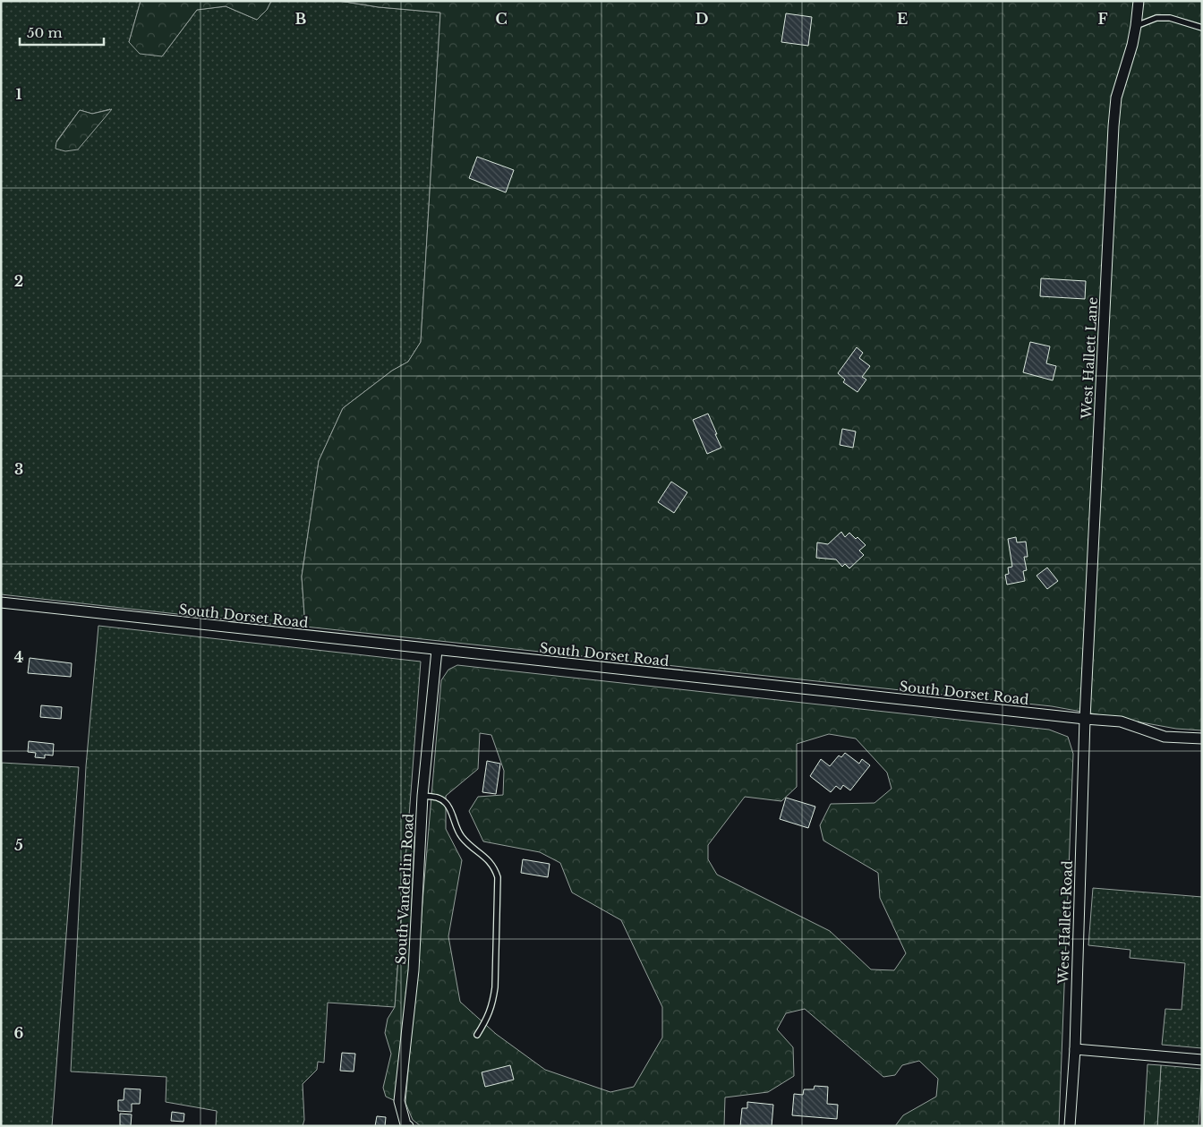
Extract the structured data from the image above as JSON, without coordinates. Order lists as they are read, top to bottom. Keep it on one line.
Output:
{"streets":{"street":["West Hallett Lane","South Dorset Road","South Vanderlin Road","West Hallett Road"]},"crossings":[["West Hallett Lane","South Dorset Road"],["West Hallett Lane","West Hallett Road"],["South Dorset Road","South Vanderlin Road"],["South Dorset Road","West Hallett Road"]],"scale_bar":"50 m","grid":{"columns":["B","C","D","E","F"],"rows":["1","2","3","4","5","6"]}}
